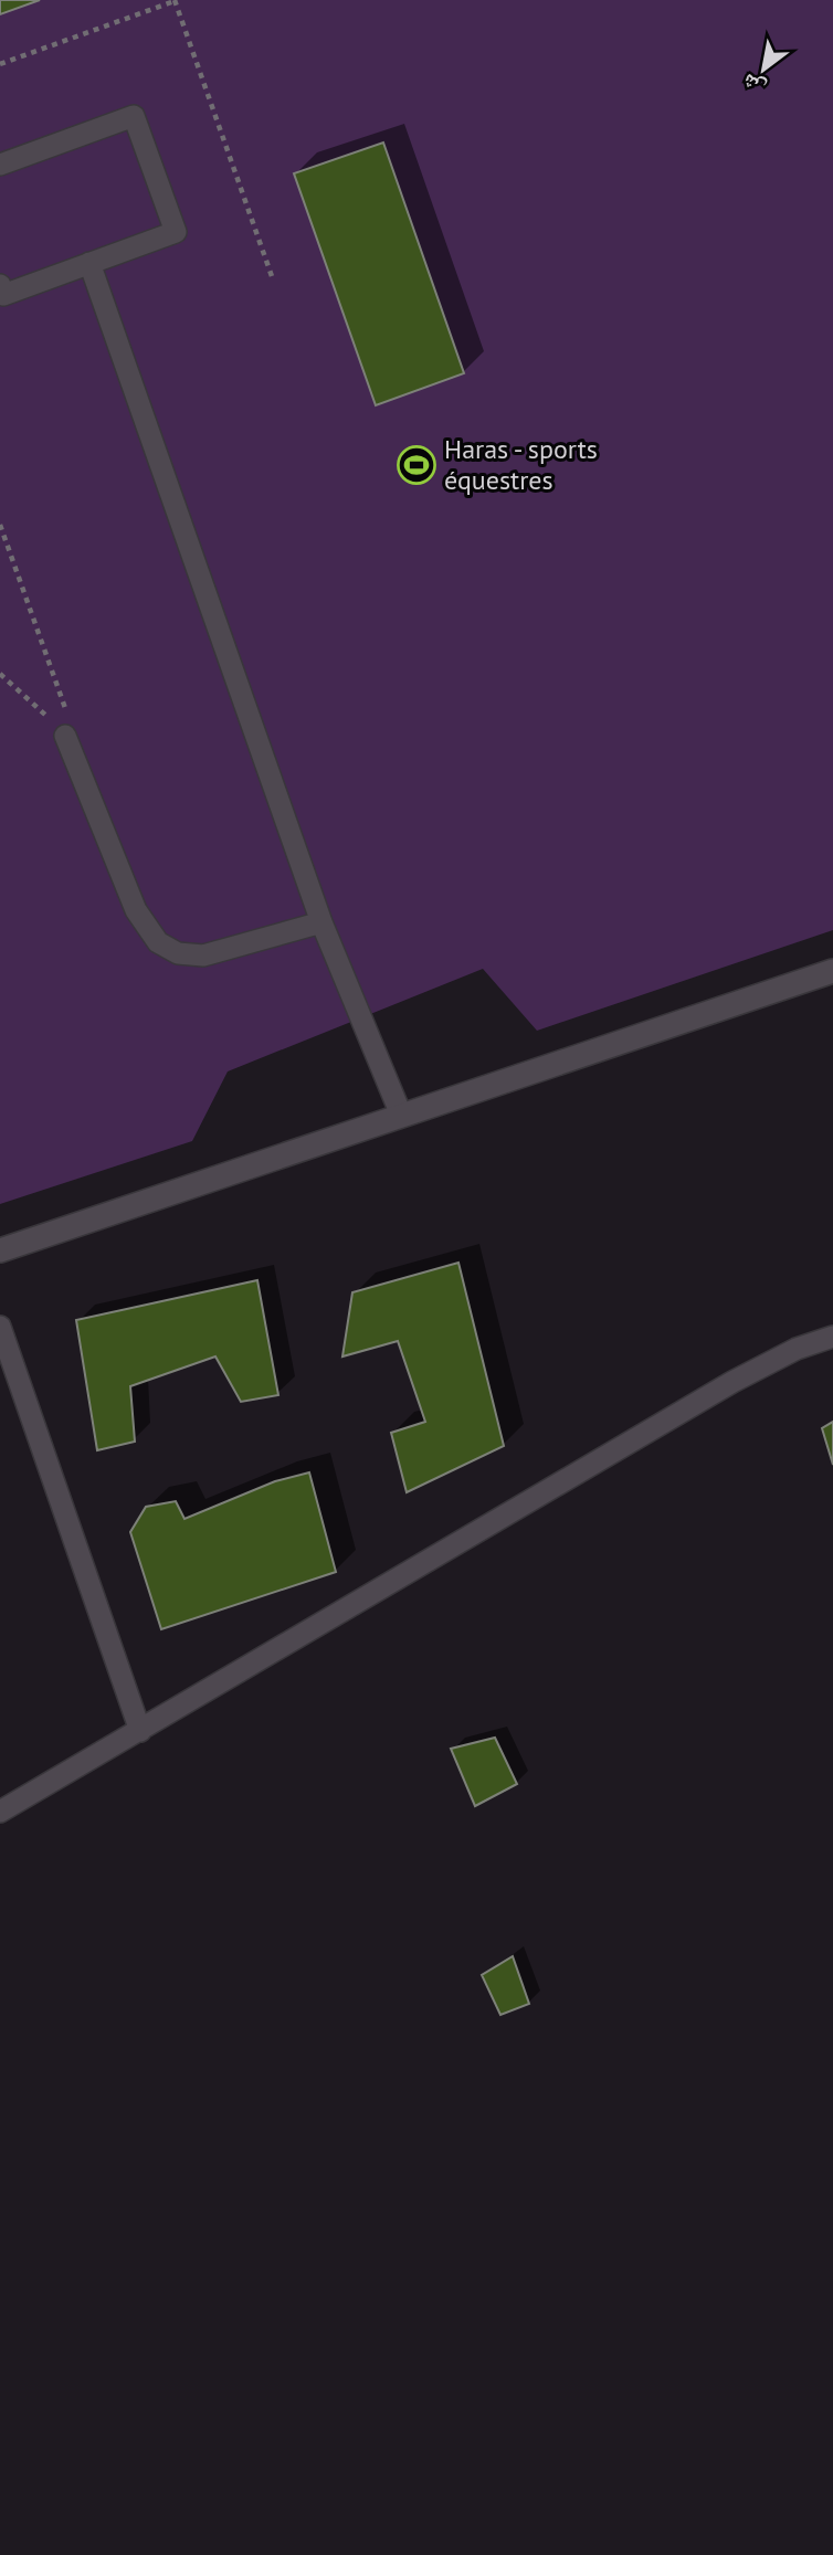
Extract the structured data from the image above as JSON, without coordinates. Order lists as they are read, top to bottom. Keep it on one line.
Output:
{"places":{"sports":["Haras - sports équestres"]},"north":"bottom left"}
